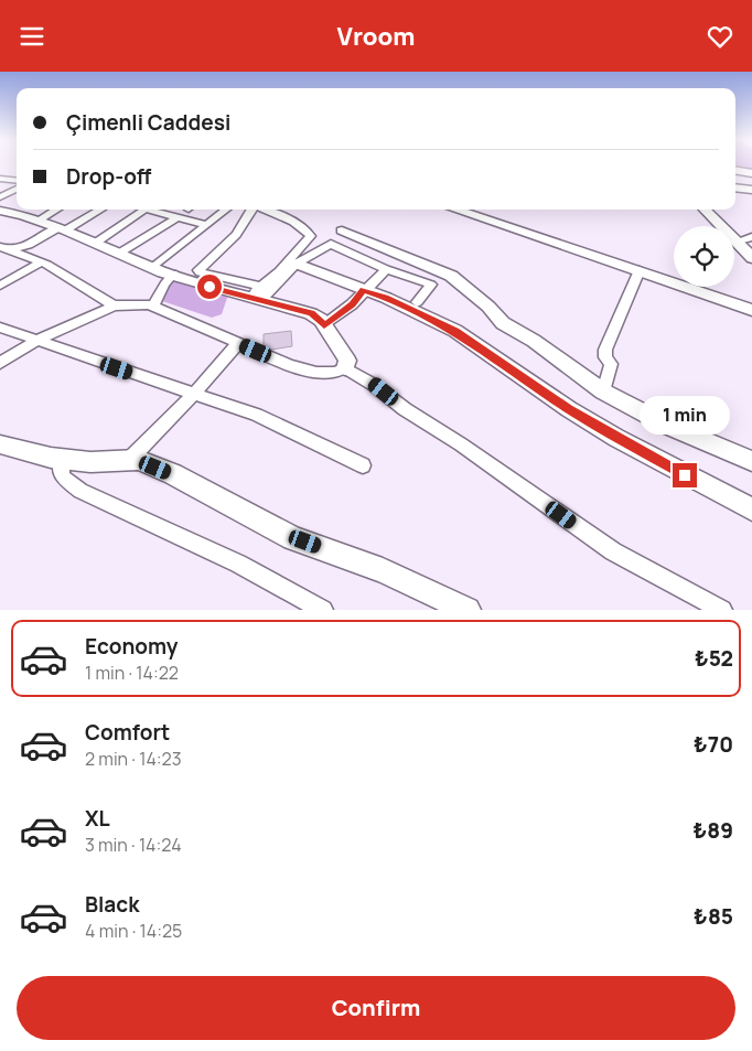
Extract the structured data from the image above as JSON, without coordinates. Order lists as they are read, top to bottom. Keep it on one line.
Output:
{"page":{"header":"Vroom","banner":["Çimenli Caddesi","Drop-off"],"bubble":"1 min","list":[{"name":"Economy","note":"1 min · 14:22","value":"₺52"},{"name":"Comfort","note":"2 min · 14:23","value":"₺70"},{"name":"XL","note":"3 min · 14:24","value":"₺89"},{"name":"Black","note":"4 min · 14:25","value":"₺85"}],"buttons":"Confirm"}}
